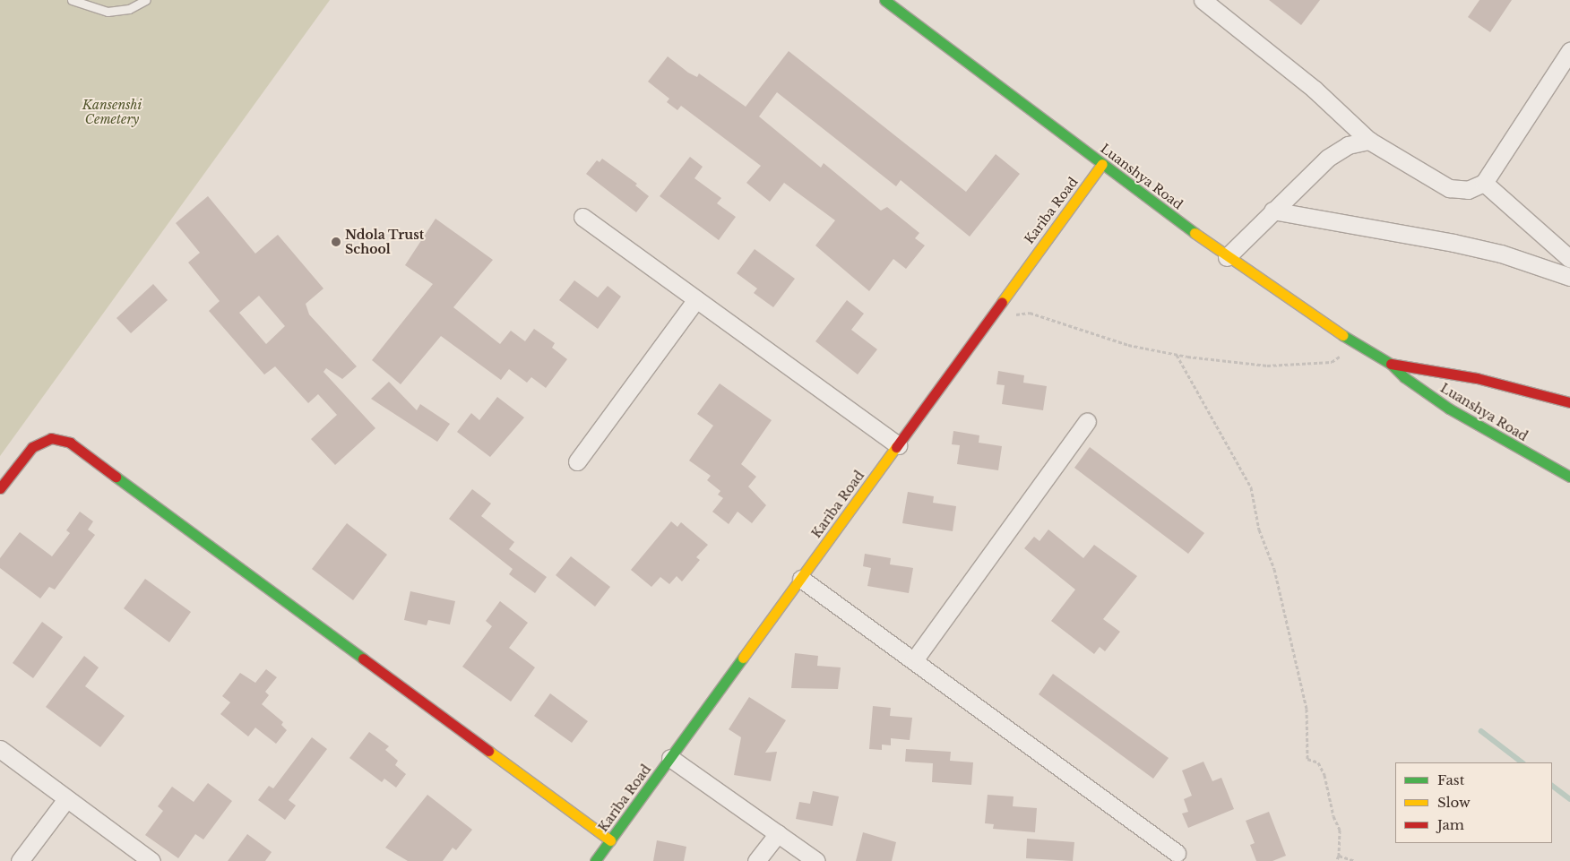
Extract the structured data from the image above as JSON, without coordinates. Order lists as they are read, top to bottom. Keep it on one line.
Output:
{"streets":{"main road":["Luanshya Road","Kariba Road"]},"crossings":[["Luanshya Road","Kariba Road"]],"parks":["Kansenshi Cemetery"],"places":["Ndola Trust School"],"legend":["Fast","Slow","Jam"]}
